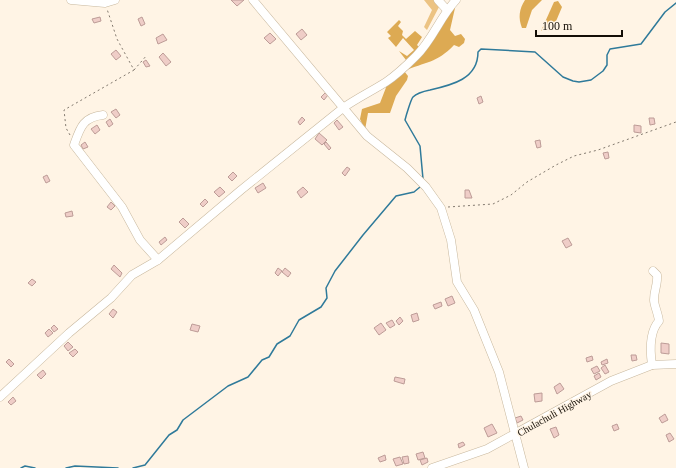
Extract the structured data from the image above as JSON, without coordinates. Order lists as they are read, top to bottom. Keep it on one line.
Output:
{"streets":{"street":["Chulachuli Highway"]},"scale_bar":"100 m"}
